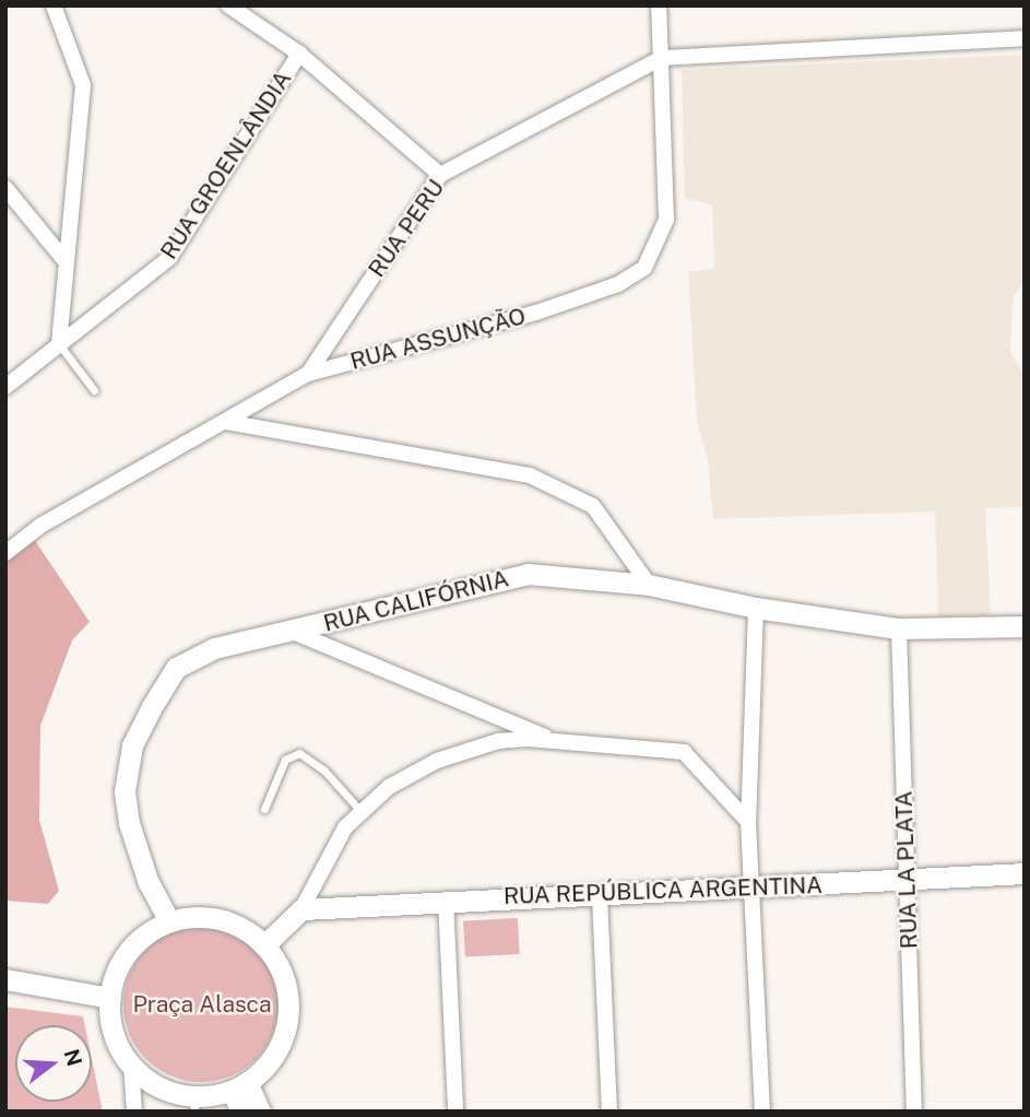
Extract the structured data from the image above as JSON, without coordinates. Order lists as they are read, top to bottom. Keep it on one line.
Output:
{"streets":{"street":["RUA GROENLÂNDIA","RUA PERU","RUA ASSUNÇÃO","RUA CALIFÓRNIA","RUA LA PLATA","RUA REPÚBLICA ARGENTINA"]},"crossings":[["RUA PERU","RUA ASSUNÇÃO"],["RUA CALIFÓRNIA","RUA LA PLATA"],["RUA LA PLATA","RUA REPÚBLICA ARGENTINA"]],"parks":["Praça Alasca"],"north":"right"}
